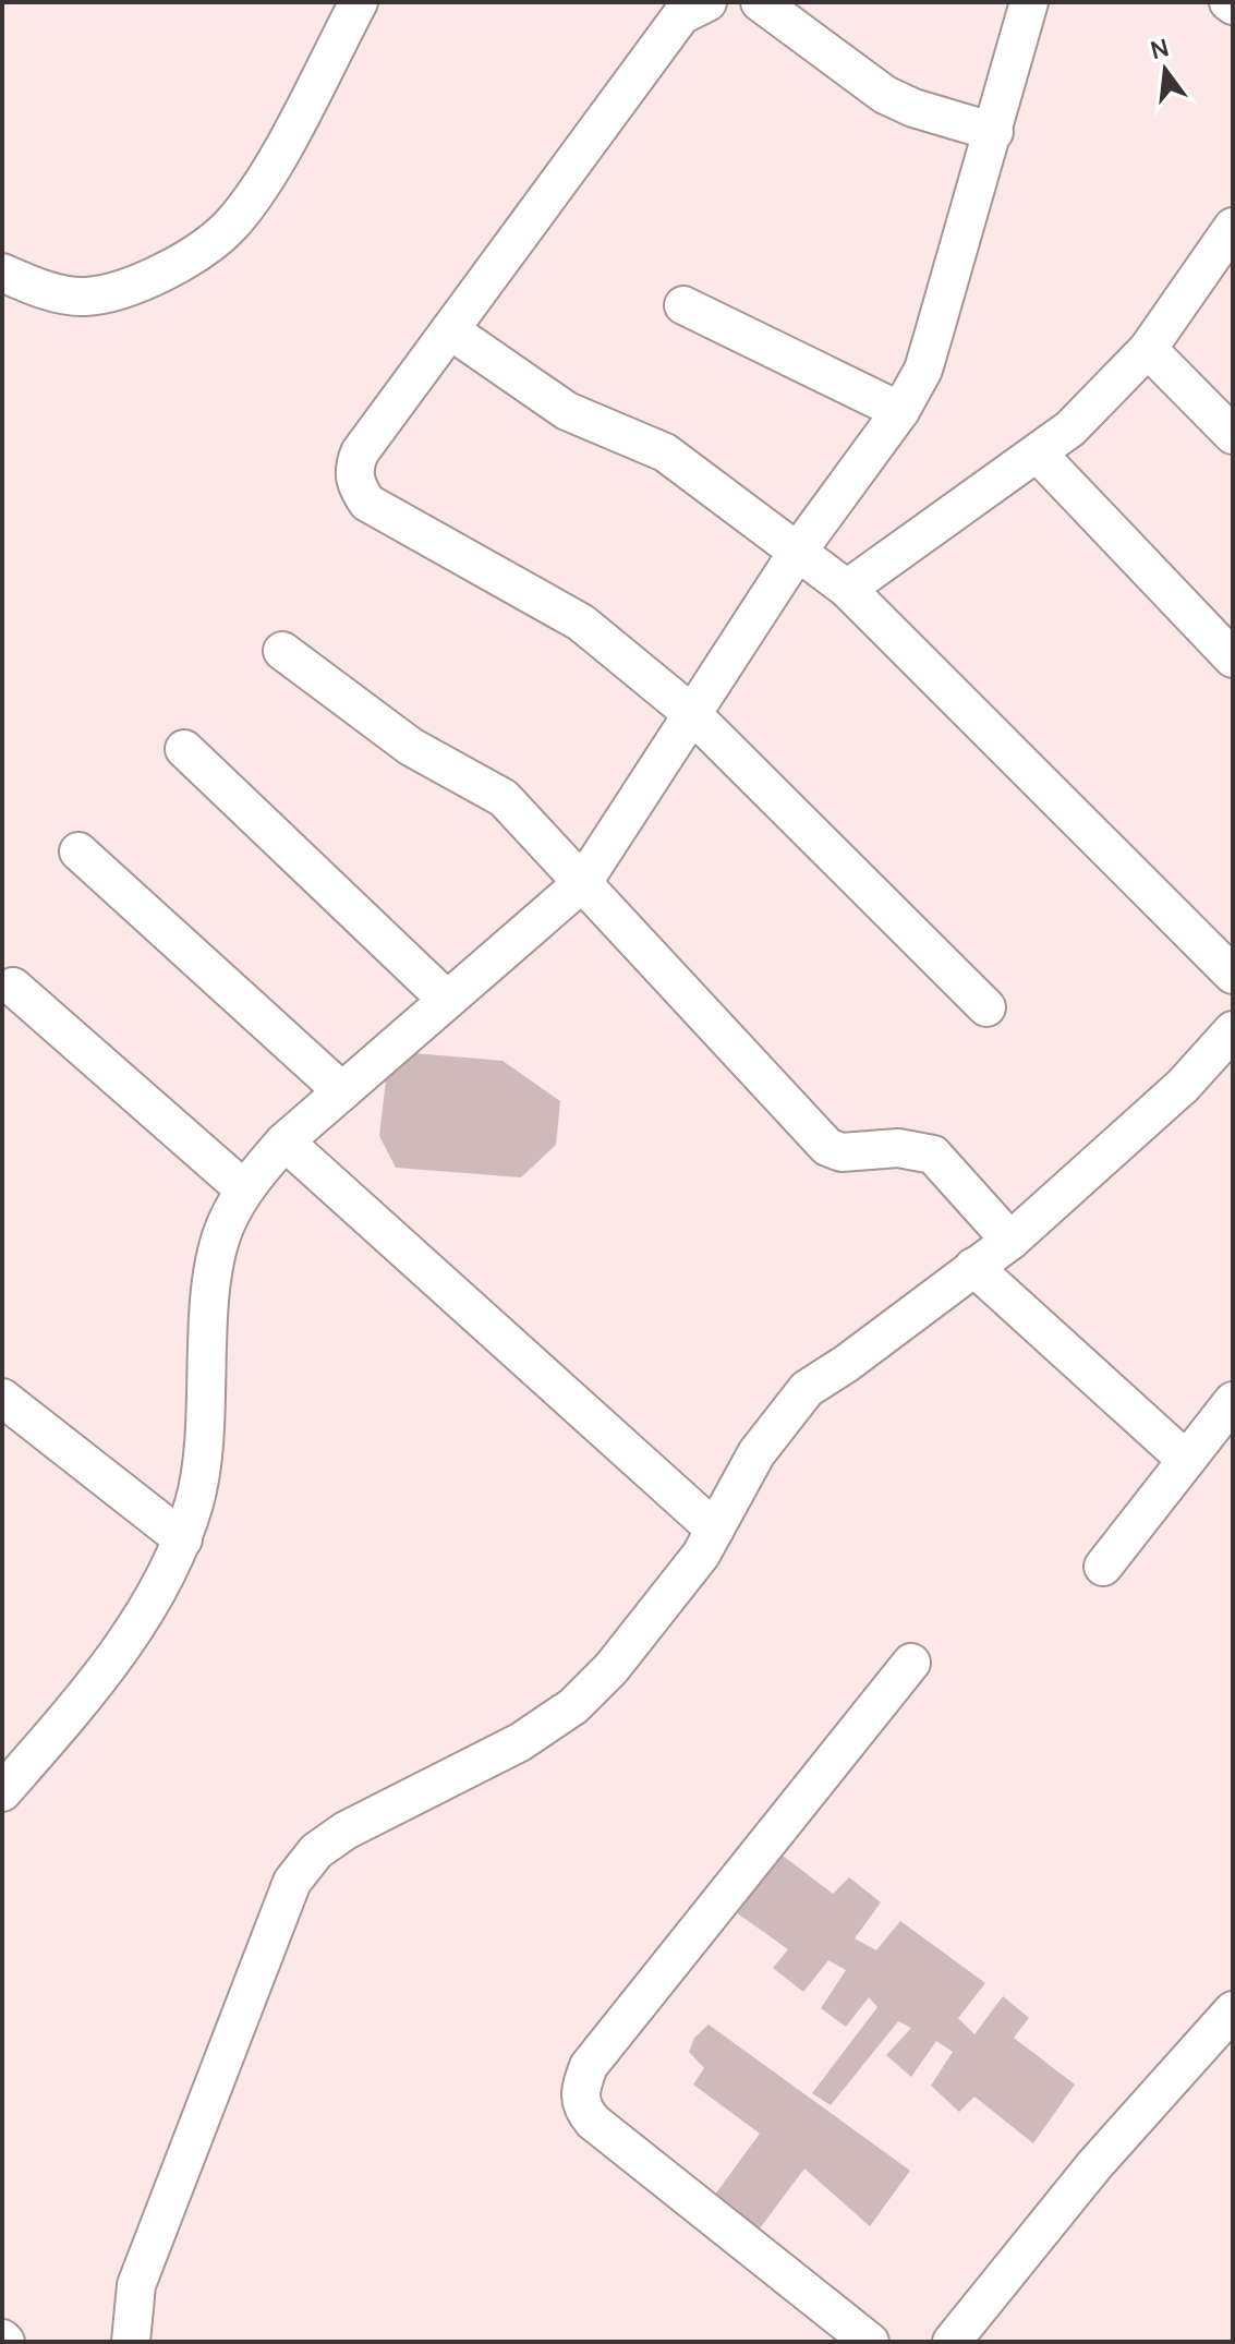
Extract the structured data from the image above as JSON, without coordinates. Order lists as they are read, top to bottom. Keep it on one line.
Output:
{"north":"top"}
